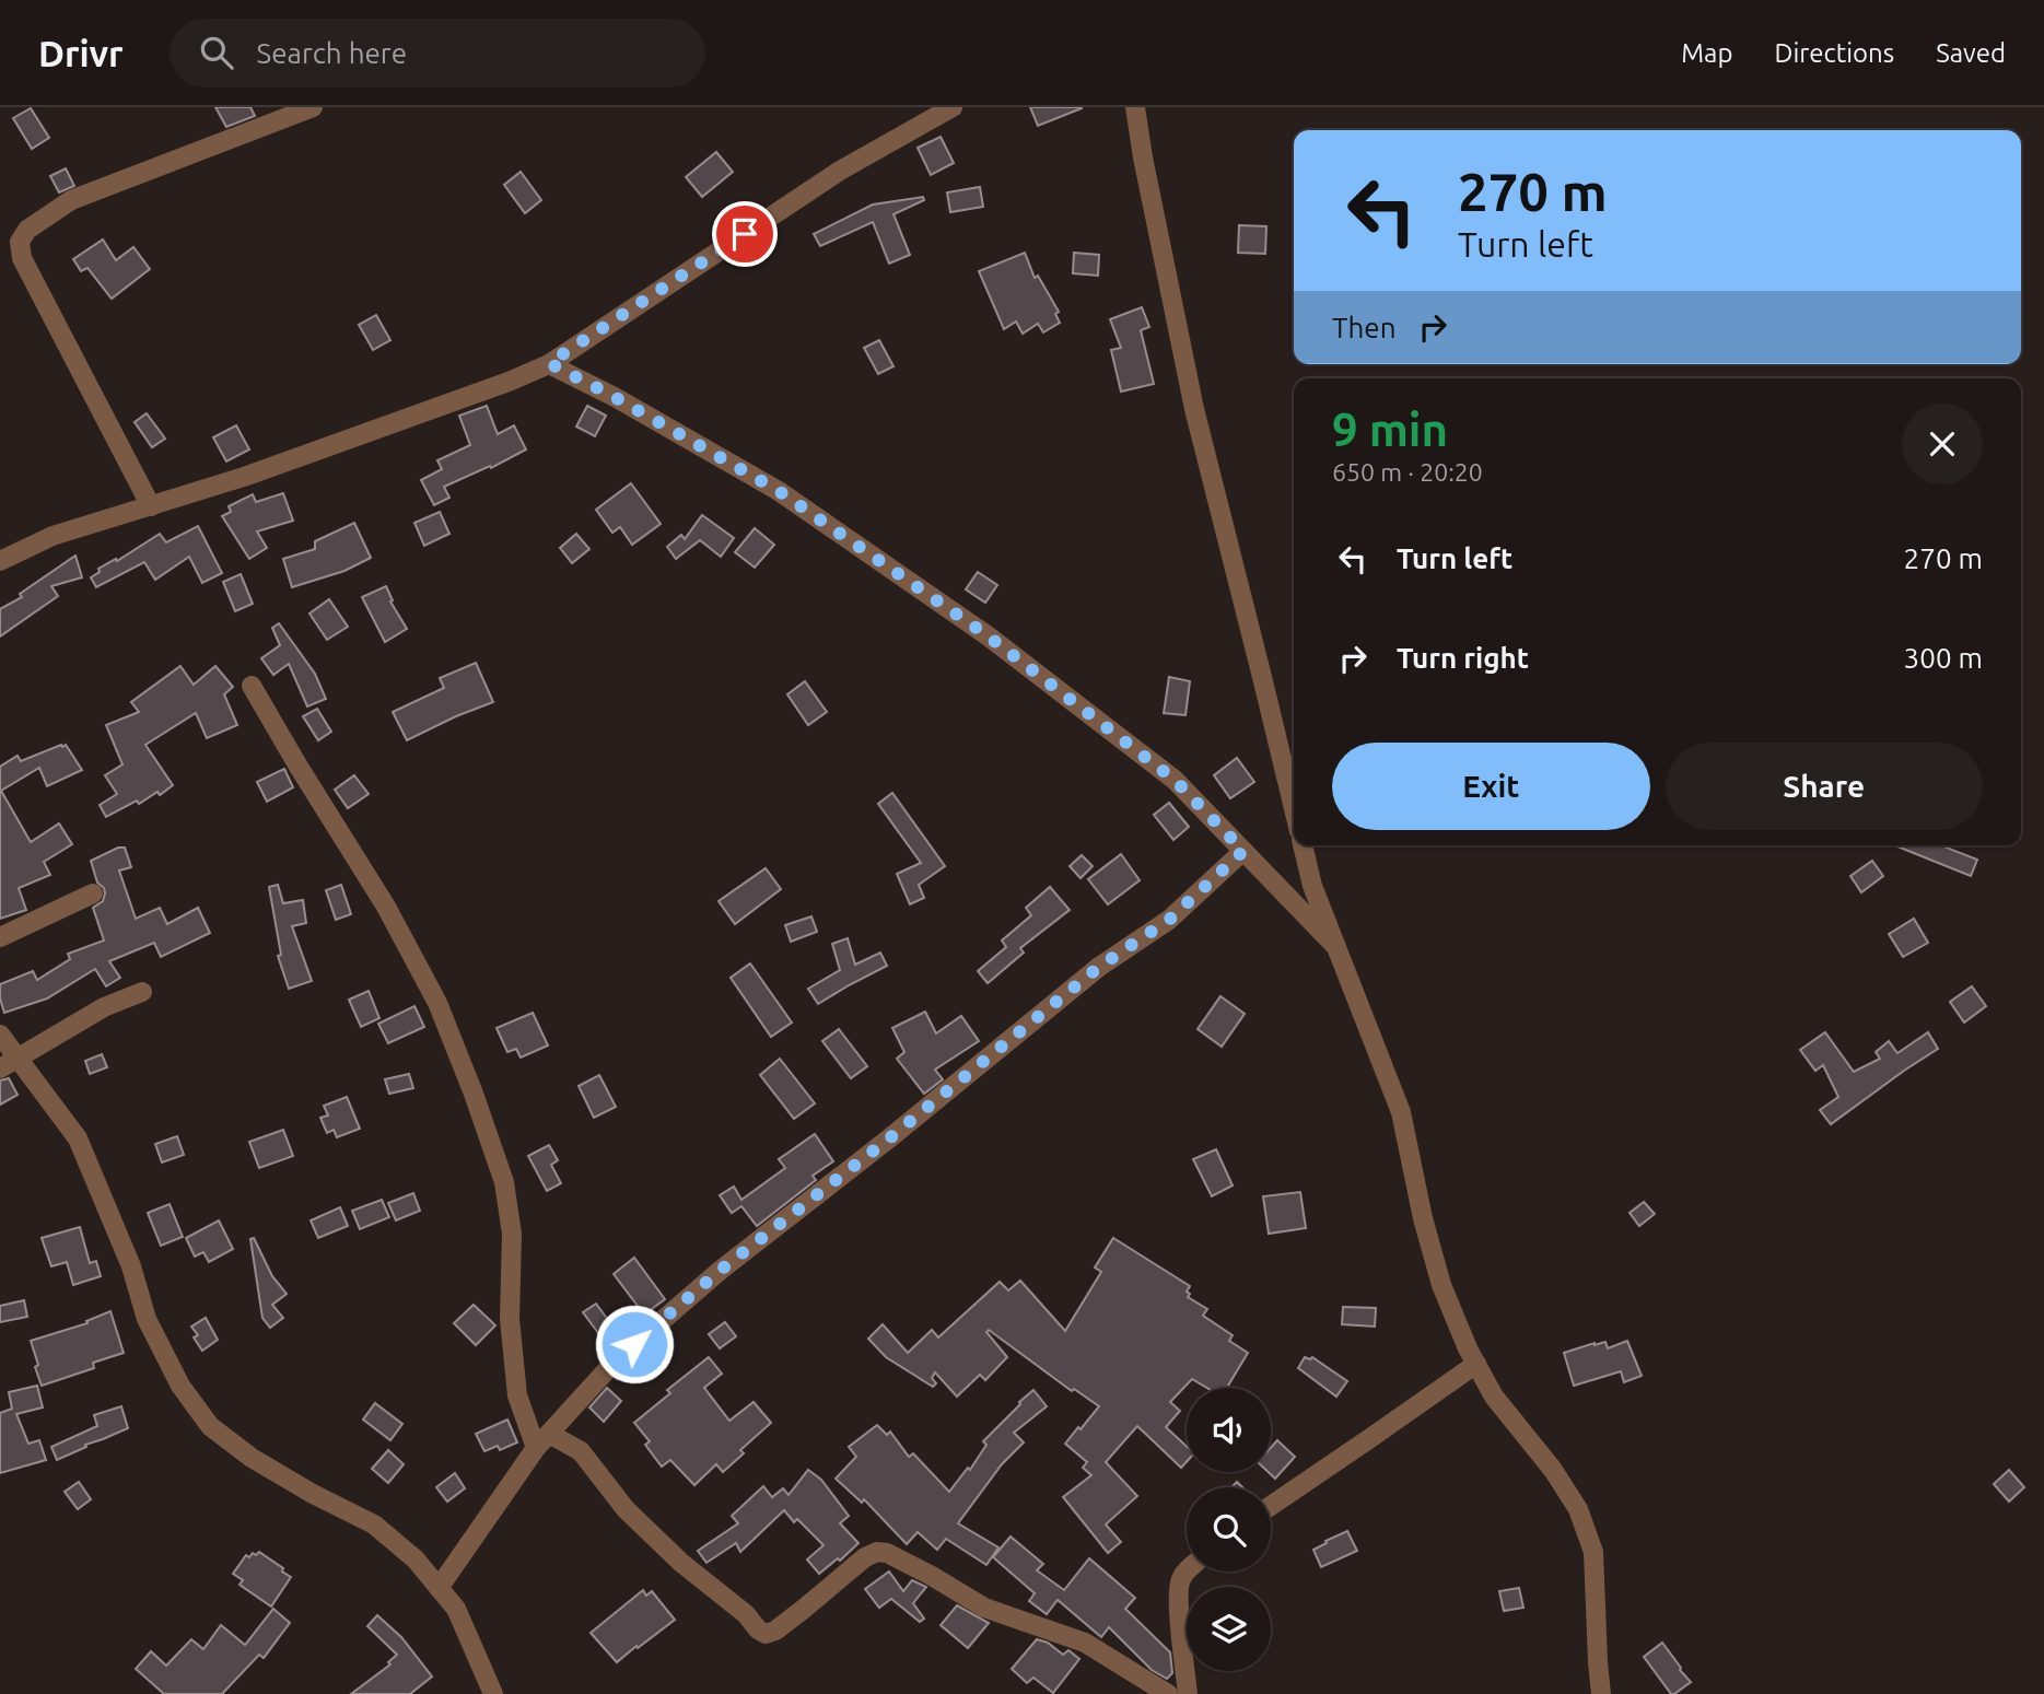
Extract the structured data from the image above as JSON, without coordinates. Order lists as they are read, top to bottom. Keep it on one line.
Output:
{"page":{"header":"Drivr","search":"Search here","nav":["Map","Directions","Saved"],"turn":["270 m","Turn left"],"then":"Then","heading":["9 min","650 m · 20:20"],"list":[{"name":"Turn left","value":"270 m"},{"name":"Turn right","value":"300 m"}],"buttons":["Exit","Share"]}}
